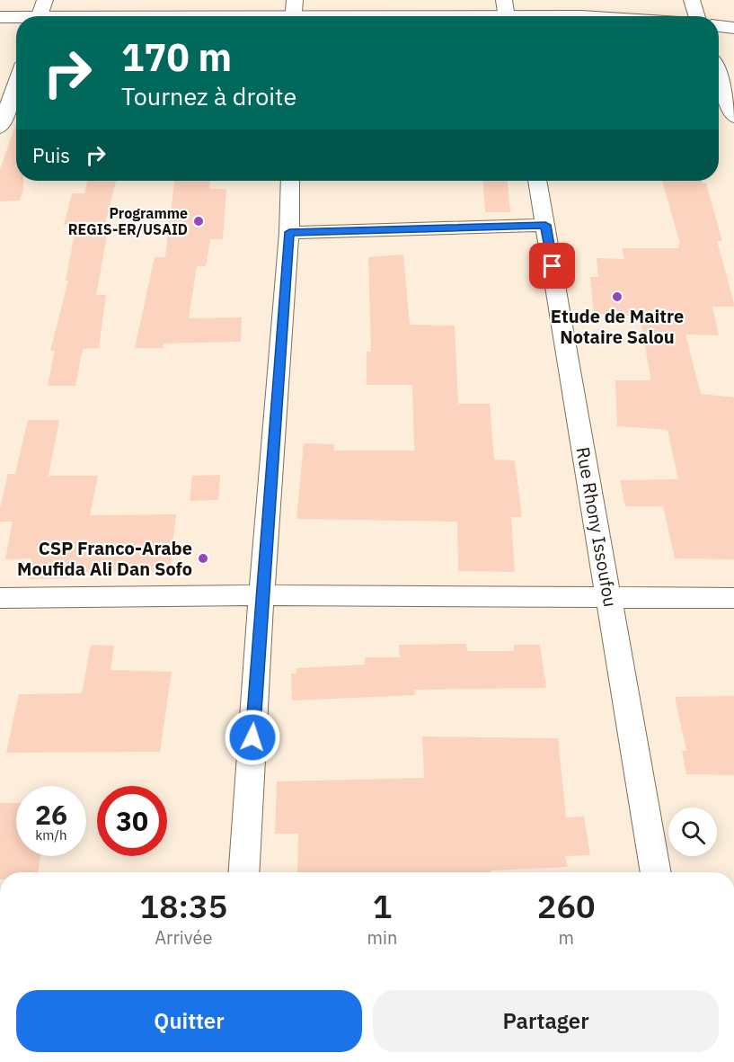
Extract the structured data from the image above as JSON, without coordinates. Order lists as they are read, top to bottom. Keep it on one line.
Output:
{"streets":{"street":["Rue Rhony Issoufou"]},"places":["Programme REGIS-ER/USAID","Etude de Maitre Notaire Salou","CSP Franco-Arabe Moufida Ali Dan Sofo"],"page":{"turn":["170 m","Tournez à droite"],"then":"Puis","speed":"26 km/h","limit":"30","eta":["18:35","Arrivée","1","min","260","m"],"buttons":["Quitter","Partager"]}}
